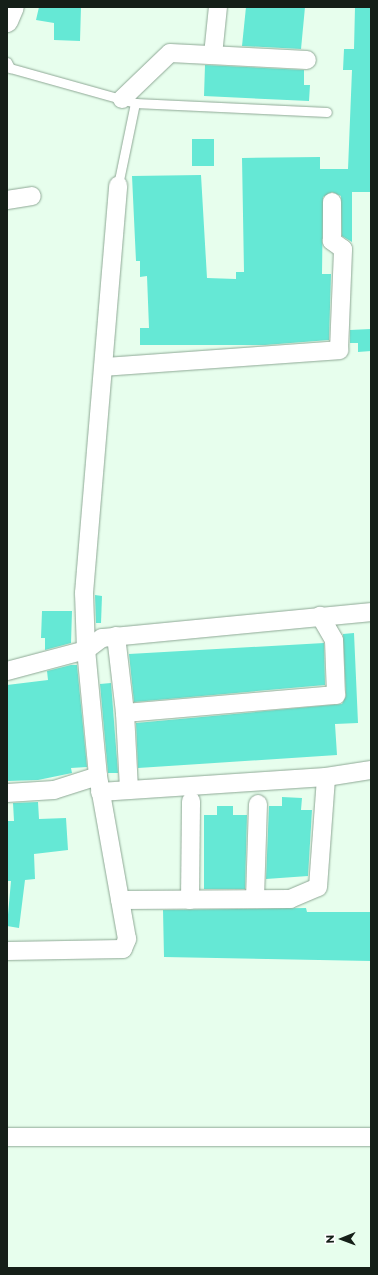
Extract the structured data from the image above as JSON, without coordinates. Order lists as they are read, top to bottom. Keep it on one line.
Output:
{"north":"left"}
